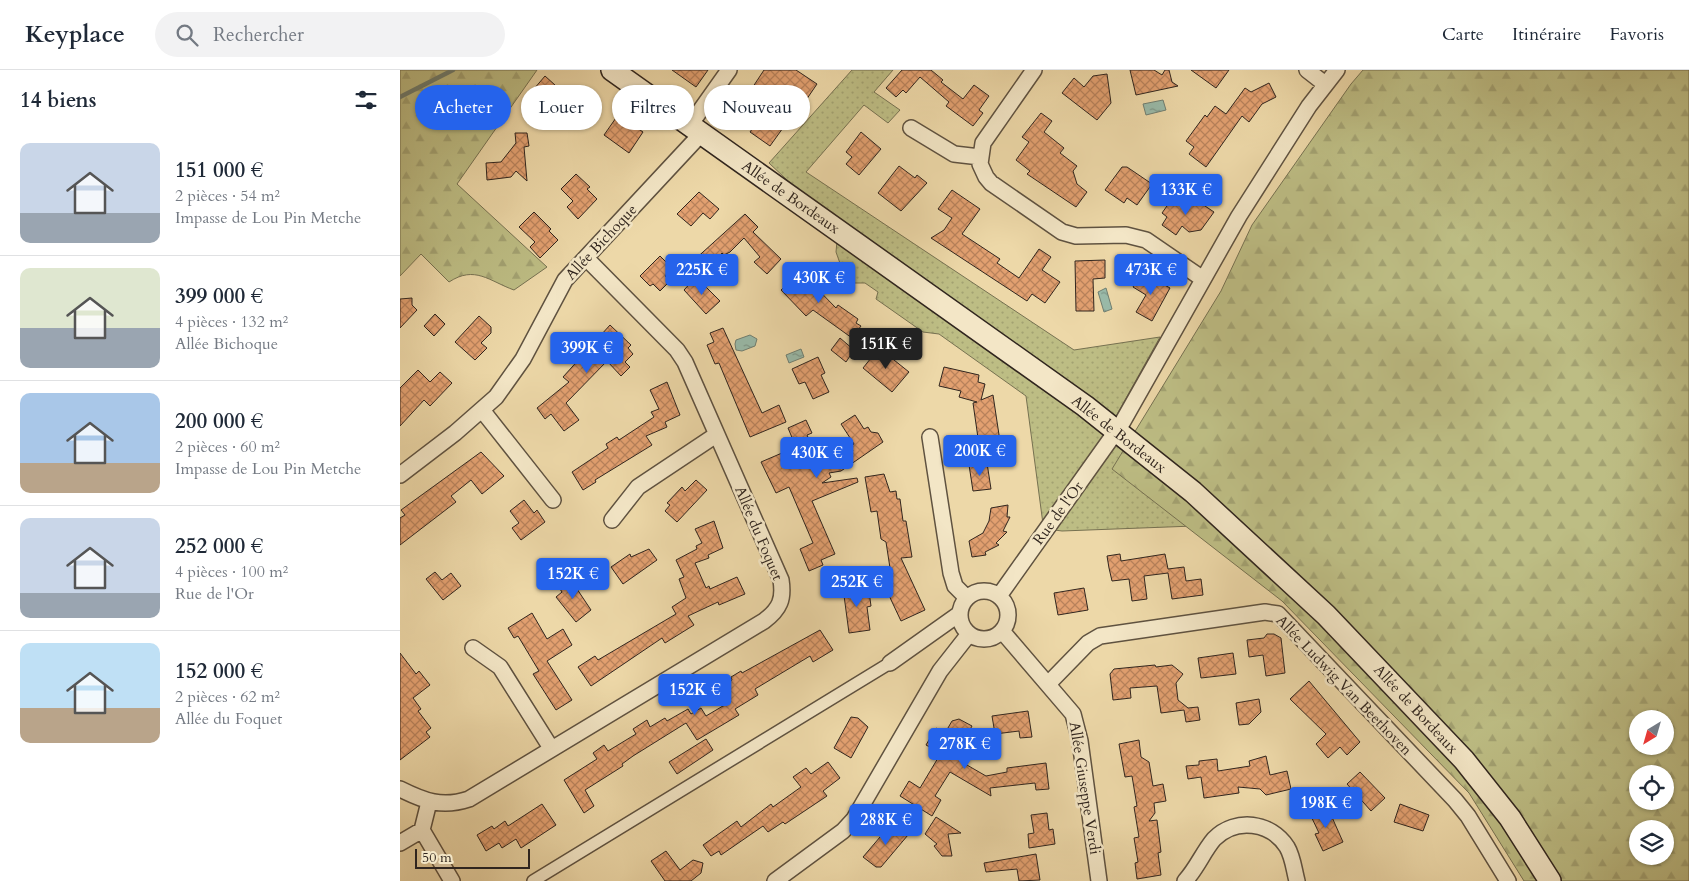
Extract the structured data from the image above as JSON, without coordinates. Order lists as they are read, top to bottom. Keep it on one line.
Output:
{"streets":{"main road":["Allée de Bordeaux"],"street":["Allée Bichoque","Rue de l'Or","Allée du Foquet","Allée Ludwig Van Beethoven","Allée Giuseppe Verdi"]},"crossings":[["Allée de Bordeaux","Allée Bichoque"],["Allée de Bordeaux","Rue de l'Or"],["Allée Bichoque","Allée du Foquet"],["Rue de l'Or","Allée Giuseppe Verdi"],["Allée Ludwig Van Beethoven","Allée Giuseppe Verdi"]],"scale_bar":"50 m","north":"bottom left","page":{"header":"Keyplace","search":"Rechercher","nav":["Carte","Itinéraire","Favoris"],"heading":"14 biens","chip":["Acheter","Louer","Filtres","Nouveau"],"list":[{"name":"151 000 €","note":"2 pièces · 54 m² · Impasse de Lou Pin Metche"},{"name":"399 000 €","note":"4 pièces · 132 m² · Allée Bichoque"},{"name":"200 000 €","note":"2 pièces · 60 m² · Impasse de Lou Pin Metche"},{"name":"252 000 €","note":"4 pièces · 100 m² · Rue de l'Or"},{"name":"152 000 €","note":"2 pièces · 62 m² · Allée du Foquet"}],"price":["133K €","225K €","473K €","430K €","151K €","399K €","200K €","430K €","152K €","252K €","152K €","278K €","198K €","288K €"],"scale":"50 m"}}
